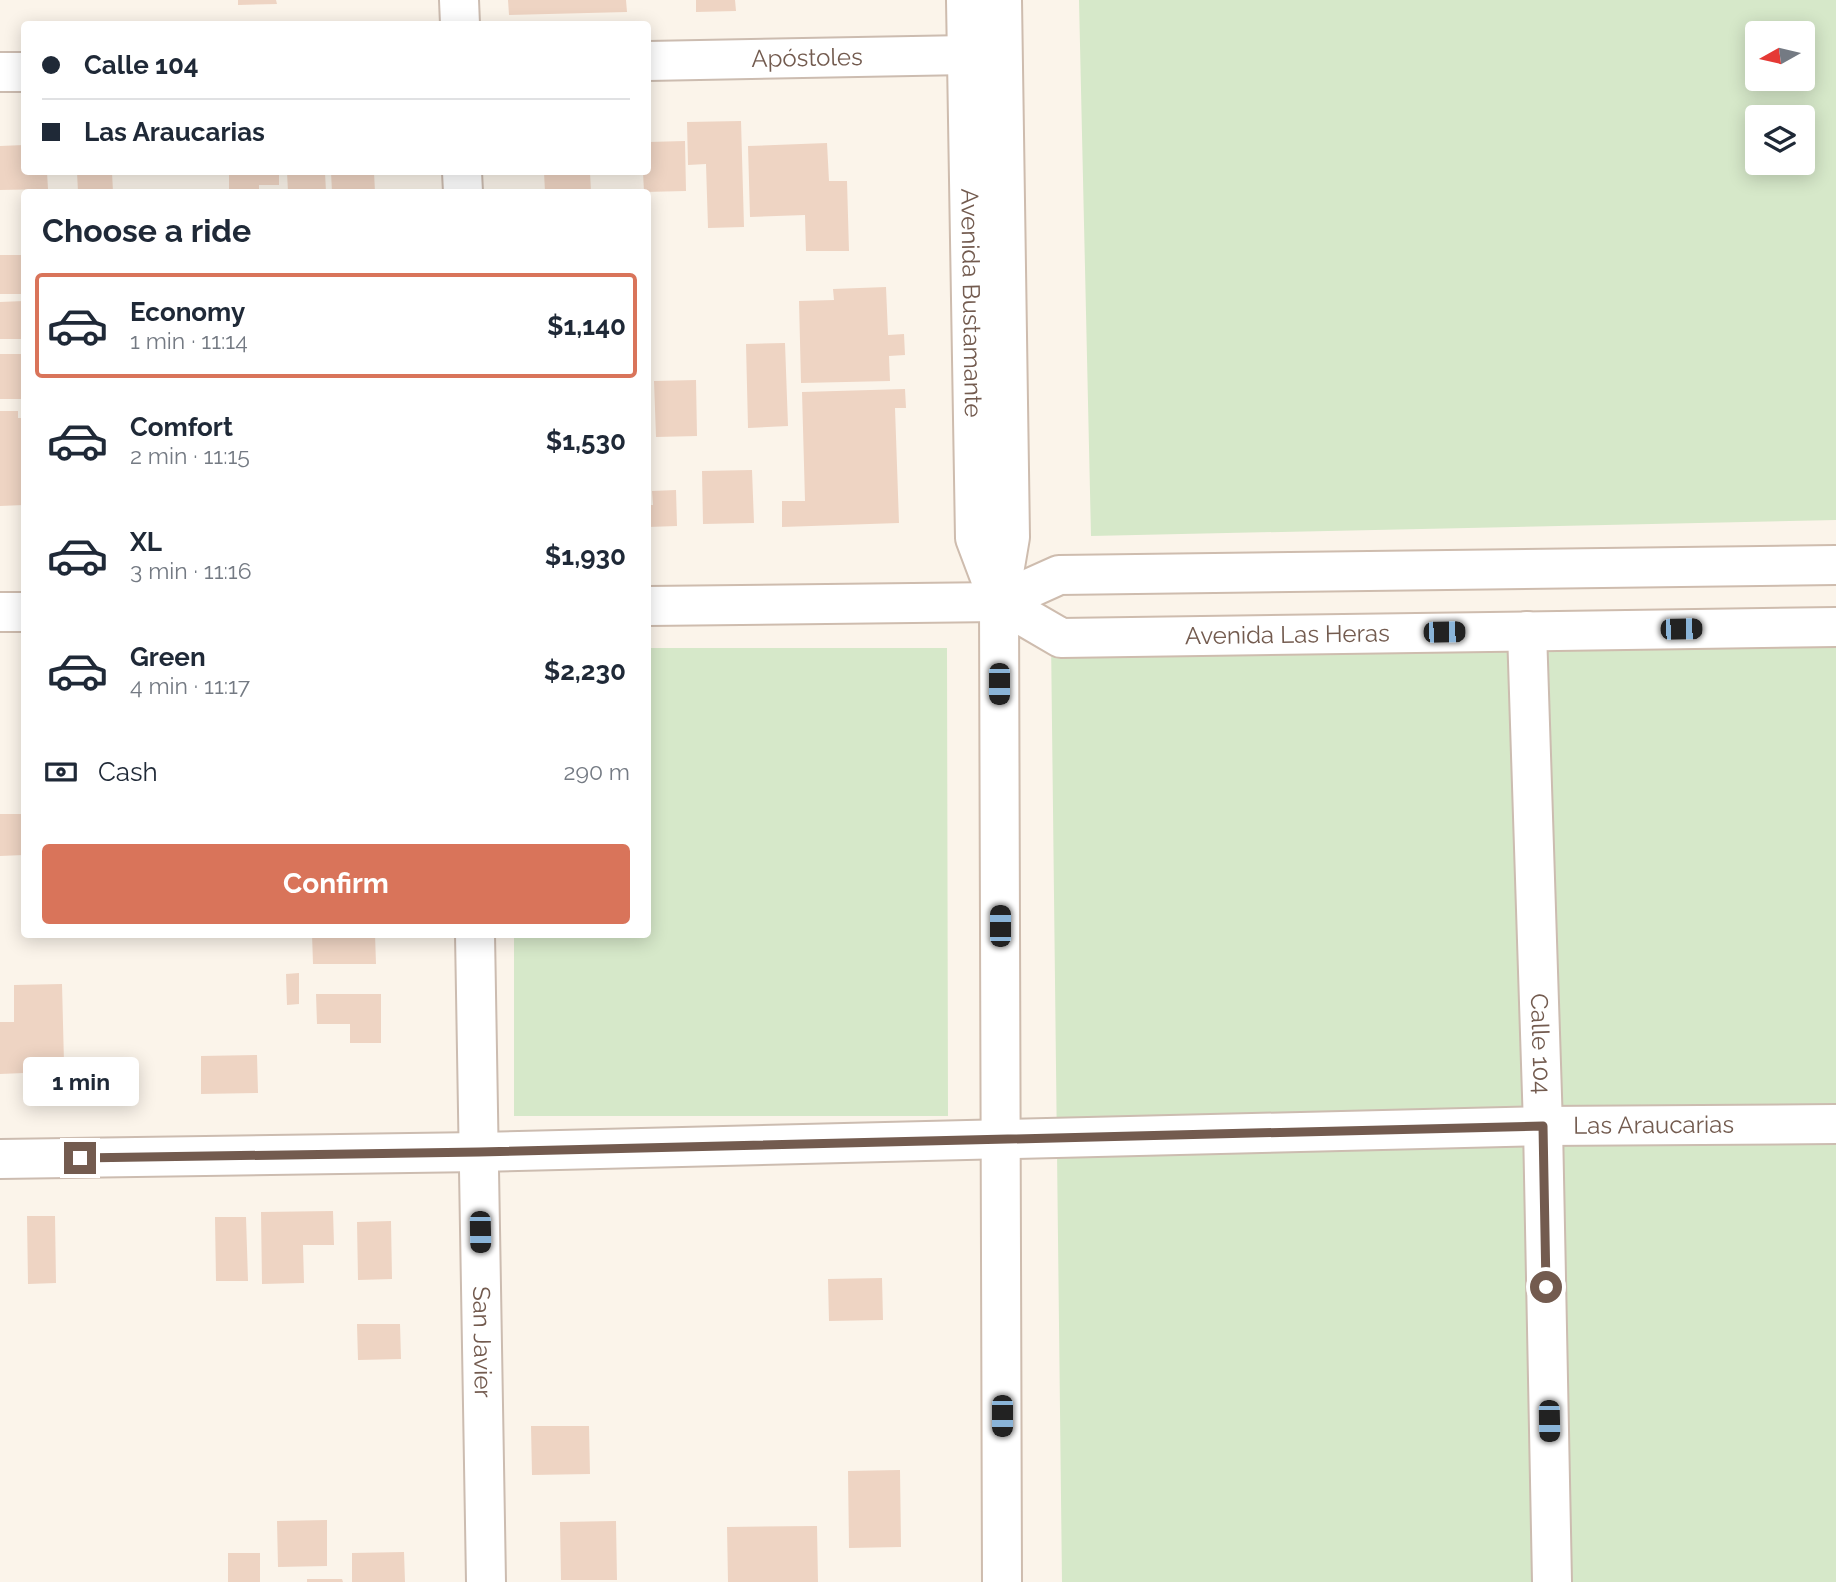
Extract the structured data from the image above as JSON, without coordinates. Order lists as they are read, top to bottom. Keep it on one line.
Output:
{"streets":{"main road":["Apóstoles","Avenida Bustamante","Avenida Las Heras","Calle 104","Las Araucarias","San Javier"]},"crossings":[["Apóstoles","Avenida Bustamante"],["Avenida Bustamante","Avenida Las Heras"],["Avenida Bustamante","Las Araucarias"],["Avenida Las Heras","Calle 104"],["Calle 104","Las Araucarias"],["Las Araucarias","San Javier"]],"north":"left","page":{"banner":["Calle 104","Las Araucarias"],"heading":"Choose a ride","list":[{"name":"Economy","note":"1 min · 11:14","value":"$1,140"},{"name":"Comfort","note":"2 min · 11:15","value":"$1,530"},{"name":"XL","note":"3 min · 11:16","value":"$1,930"},{"name":"Green","note":"4 min · 11:17","value":"$2,230"}],"pay":["Cash","290 m"],"buttons":"Confirm","bubble":"1 min"}}
